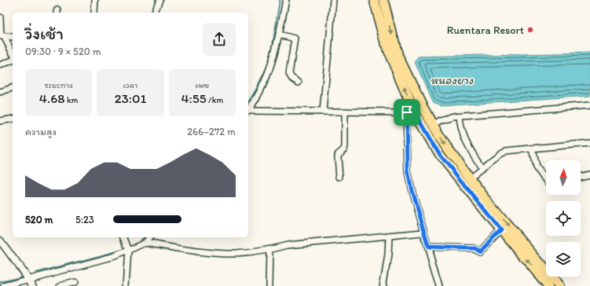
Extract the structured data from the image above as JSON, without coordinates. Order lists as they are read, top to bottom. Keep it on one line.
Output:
{"water":["หนองยาง"],"places":["Ruentara Resort"],"north":"top","page":{"heading":["วิ่งเช้า","09:30 · 9 × 520 m"],"stats":[["ระยะทาง","4.68 km"],["เวลา","23:01"],["เพซ","4:55 /km"]],"chart":["ความสูง","266–272 m"],"list":[{"name":"520 m","note":"5:23"}]}}
